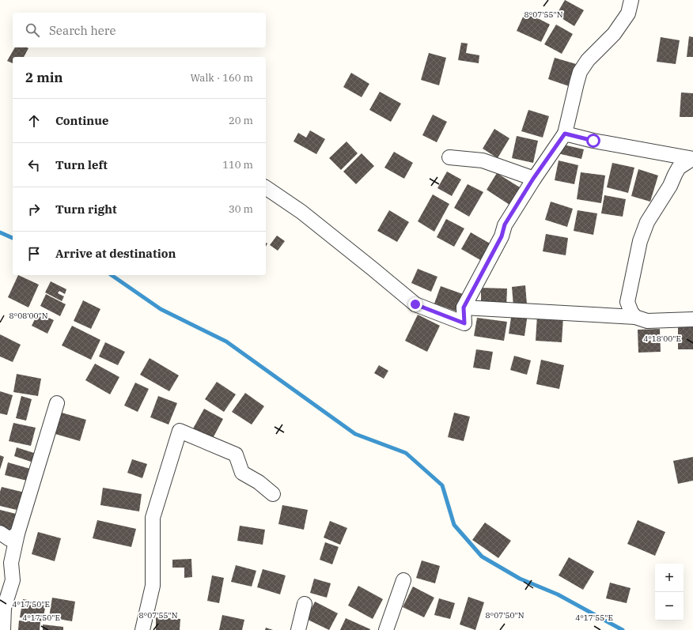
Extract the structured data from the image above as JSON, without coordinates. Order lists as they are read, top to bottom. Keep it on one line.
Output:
{"page":{"search":"Search here","heading":["2 min","Walk · 160 m"],"list":[["Continue","20 m"],["Turn left","110 m"],["Turn right","30 m"],"Arrive at destination"],"map_buttons":["+","−"]},"coordinates":["8°07'55\"N","8°08'00\"N","4°18'00\"E","4°17'50\"E","8°07'50\"N","4°17'55\"E"]}
